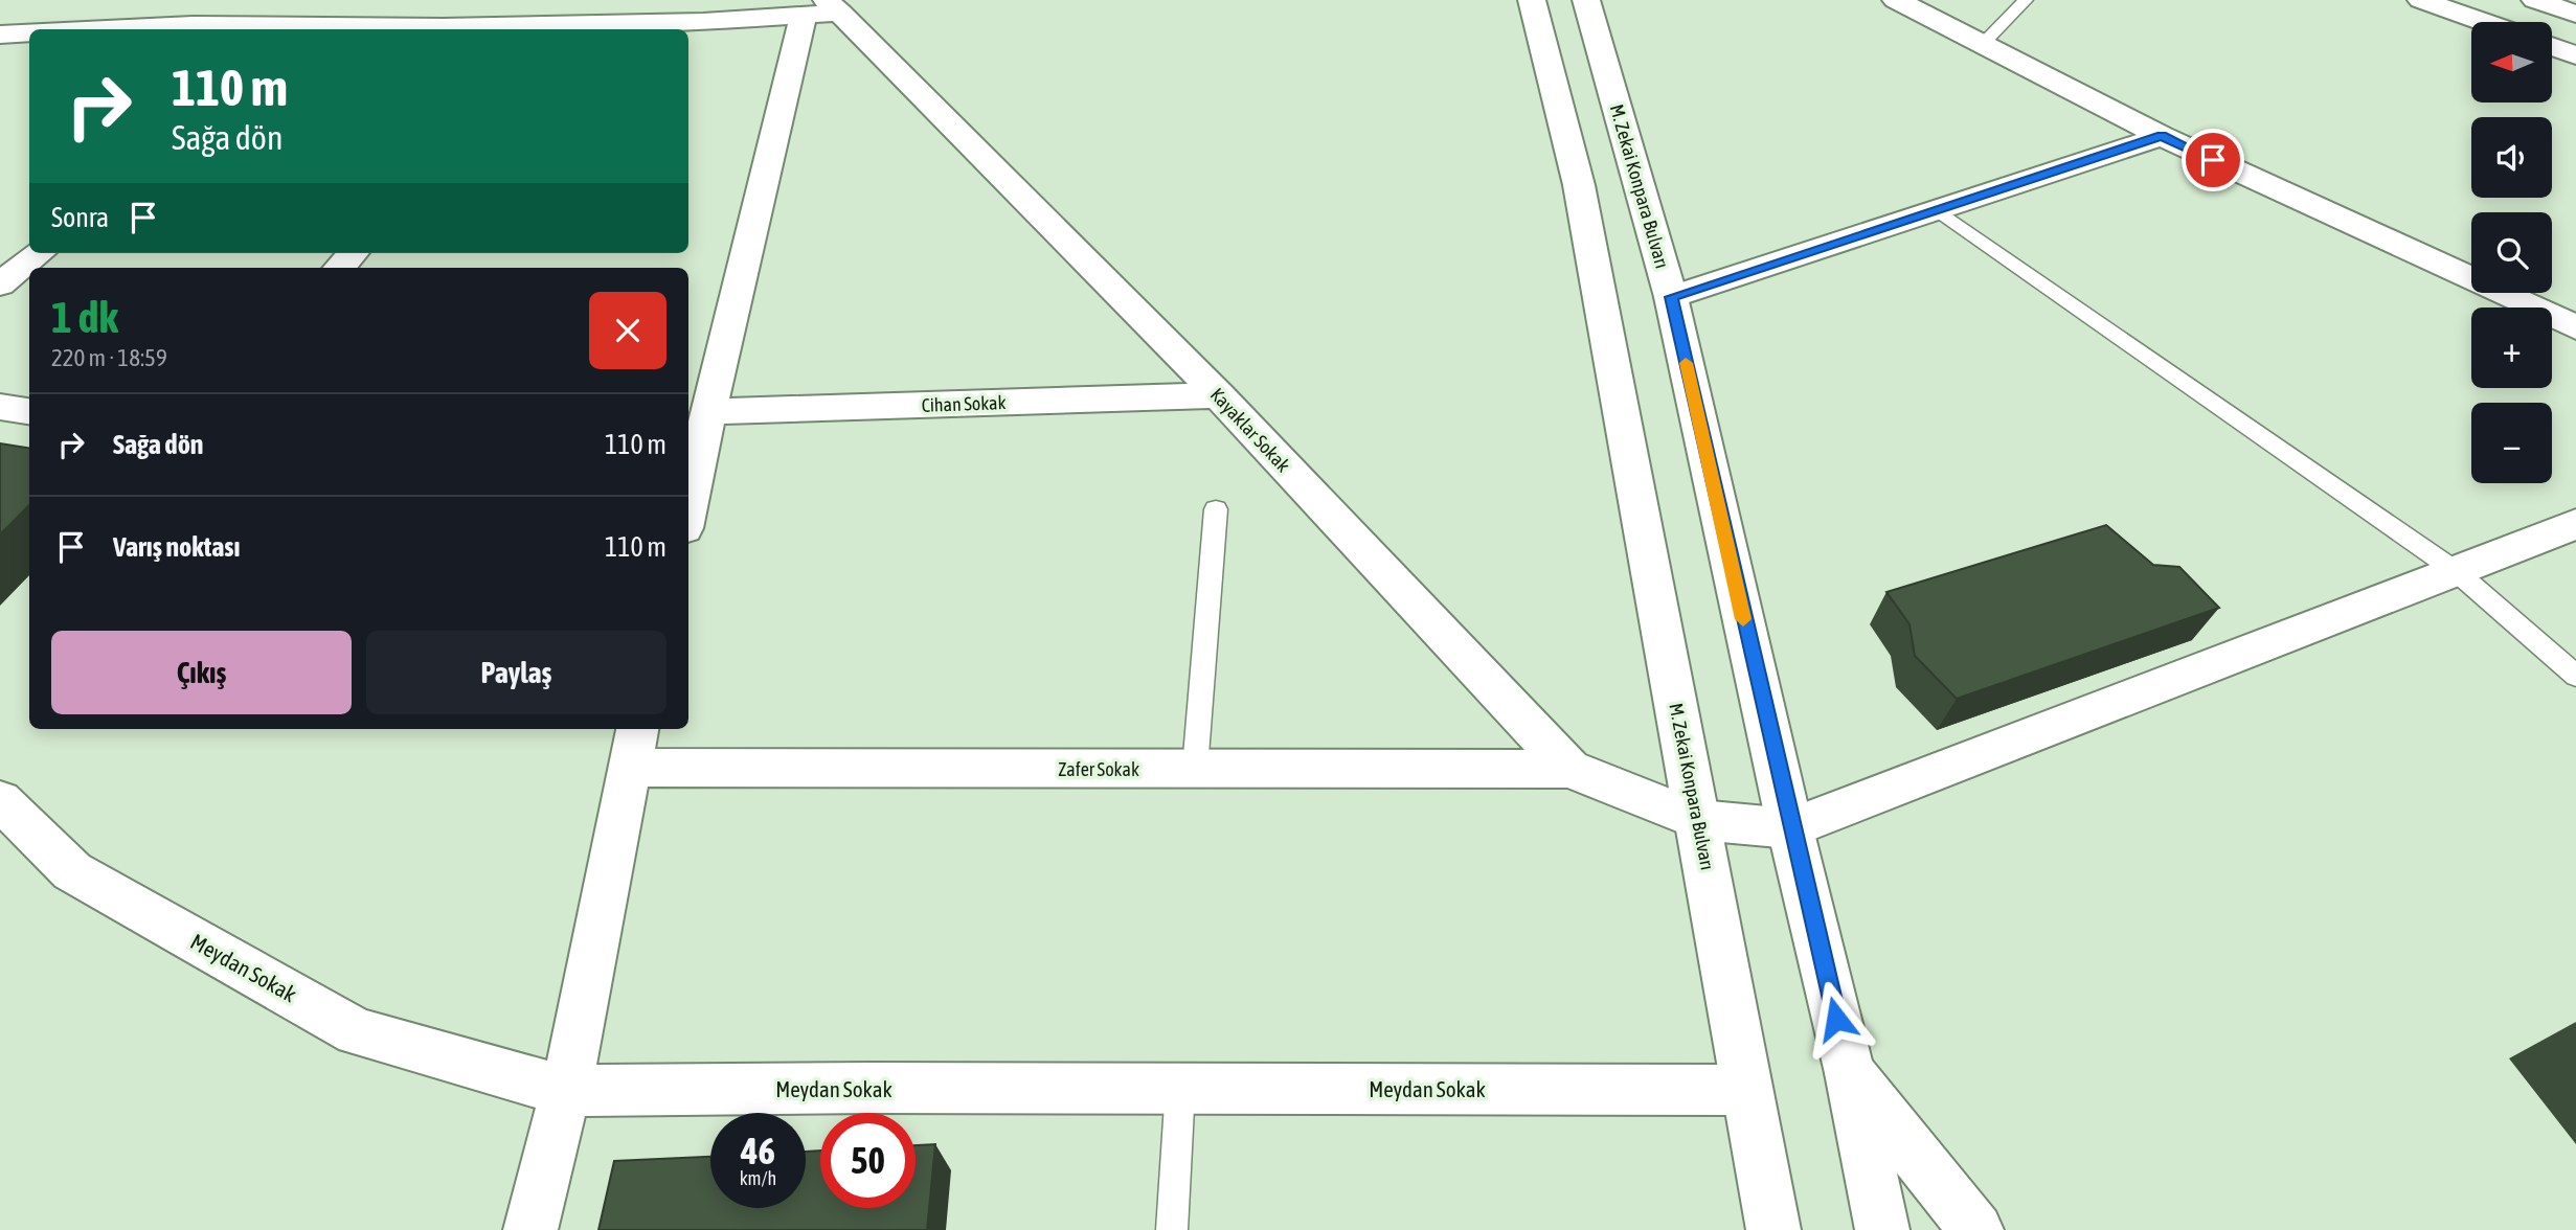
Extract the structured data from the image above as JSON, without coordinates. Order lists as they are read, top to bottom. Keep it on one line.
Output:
{"streets":{"street":["M. Zekai Konpara Bulvarı","Cihan Sokak","Kayaklar Sokak","Zafer Sokak","Meydan Sokak"]},"crossings":[["M. Zekai Konpara Bulvarı","Kayaklar Sokak"],["M. Zekai Konpara Bulvarı","Meydan Sokak"],["Cihan Sokak","Kayaklar Sokak"],["Kayaklar Sokak","Zafer Sokak"]],"north":"left","page":{"map_buttons":["+","−"],"turn":["110 m","Sağa dön"],"then":"Sonra","heading":["1 dk","220 m · 18:59"],"list":[{"name":"Sağa dön","value":"110 m"},{"name":"Varış noktası","value":"110 m"}],"buttons":["Çıkış","Paylaş"],"speed":"46 km/h","limit":"50"}}
